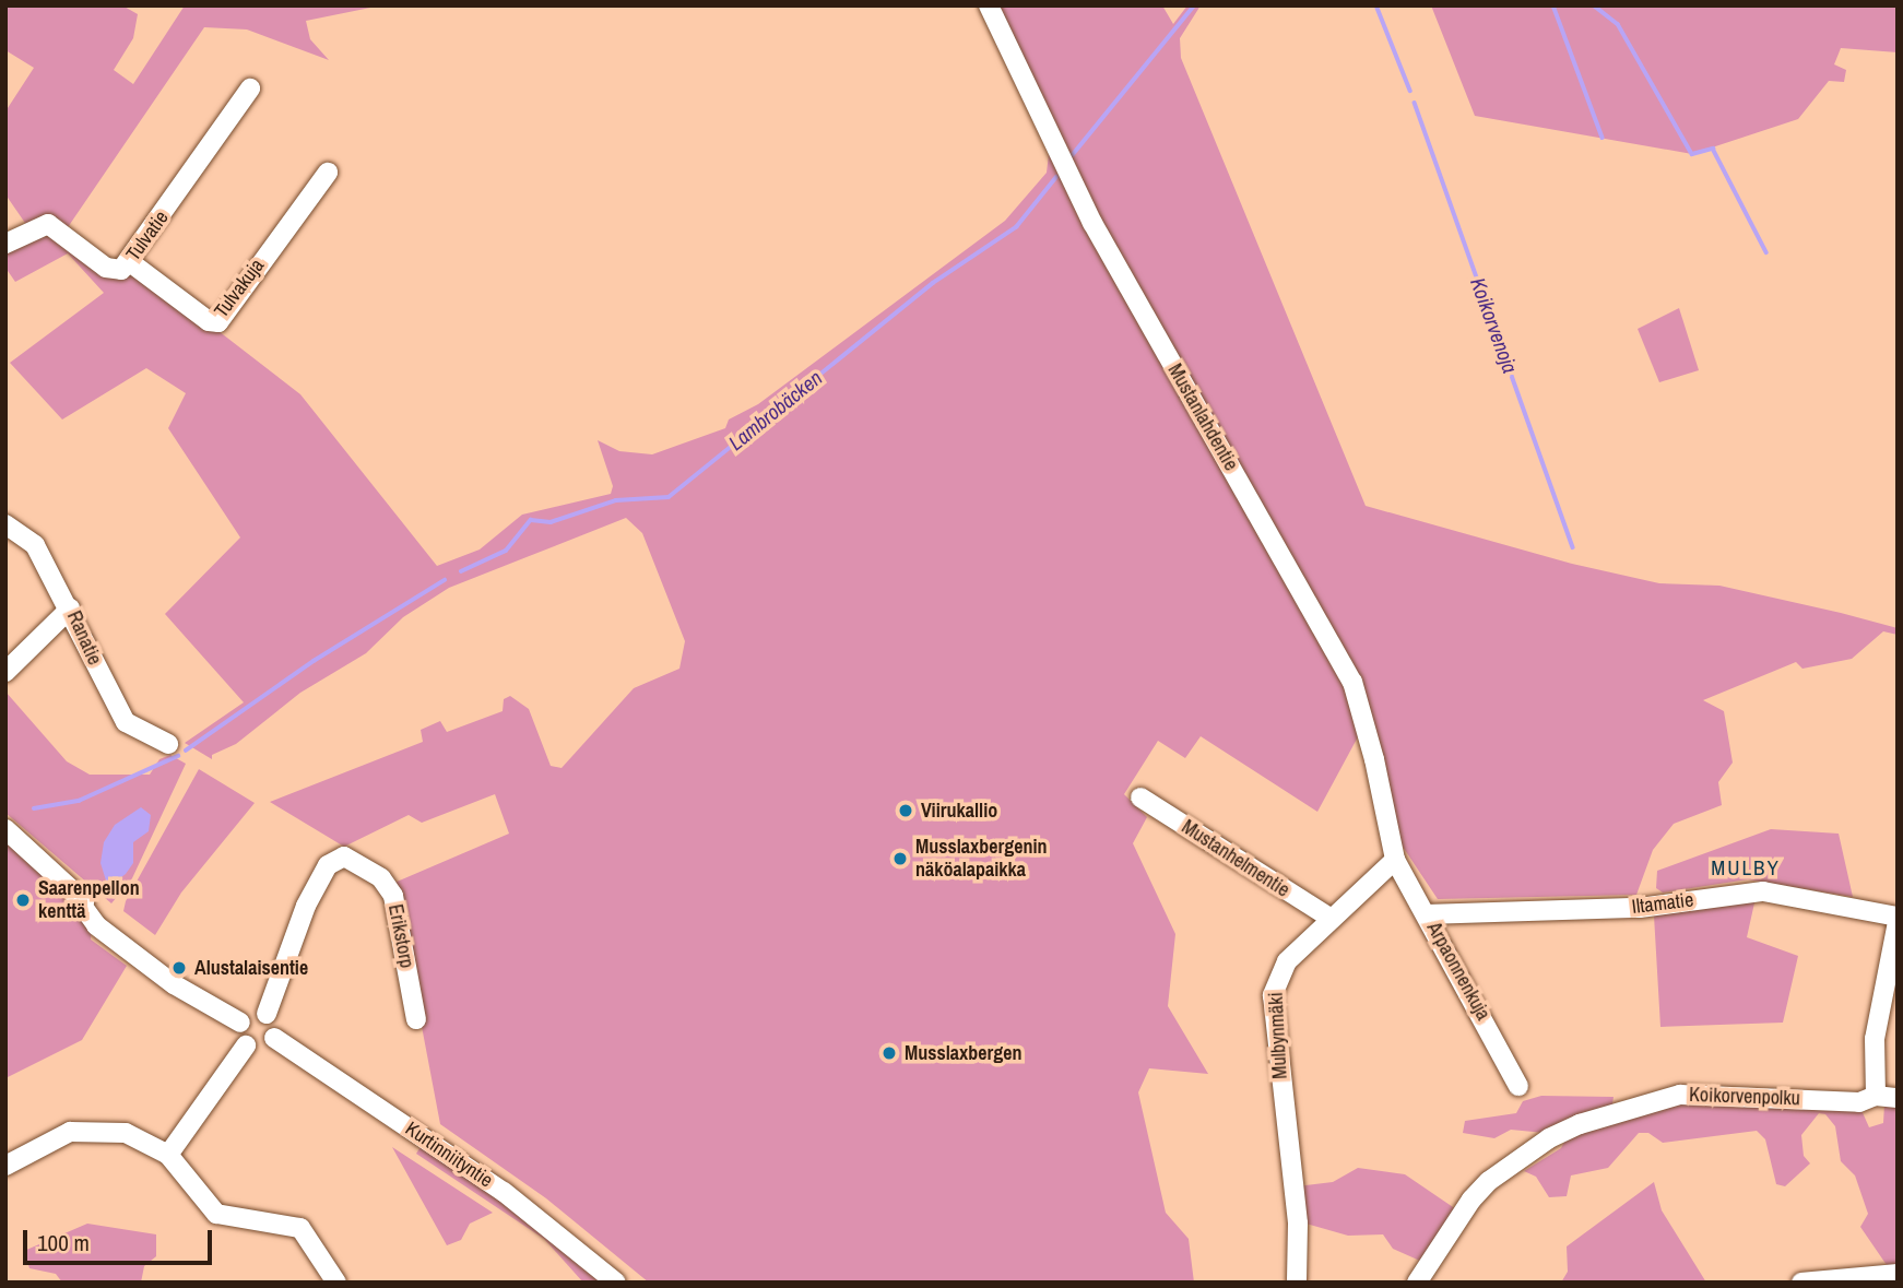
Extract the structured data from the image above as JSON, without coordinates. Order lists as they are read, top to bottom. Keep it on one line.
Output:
{"streets":{"street":["Tulvatie","Tulvakuja","Mustanlahdentie","Ranatie","Mustanhelmentie","Iltamatie","Erikstorp","Arpaonnenkuja","Mulbynmäki","Koikorvenpolku","Kurtinniityntie"]},"crossings":[["Tulvatie","Tulvakuja"],["Mustanlahdentie","Arpaonnenkuja"],["Mustanlahdentie","Mulbynmäki"],["Mustanhelmentie","Mulbynmäki"],["Iltamatie","Arpaonnenkuja"],["Erikstorp","Kurtinniityntie"],["Arpaonnenkuja","Mulbynmäki"]],"districts":["MULBY"],"water":["Koikorvenoja","Lambrobäcken"],"places":["Viirukallio","Musslaxbergenin näköalapaikka","Saarenpellon kenttä","Alustalaisentie","Musslaxbergen"],"scale_bar":"100 m"}
